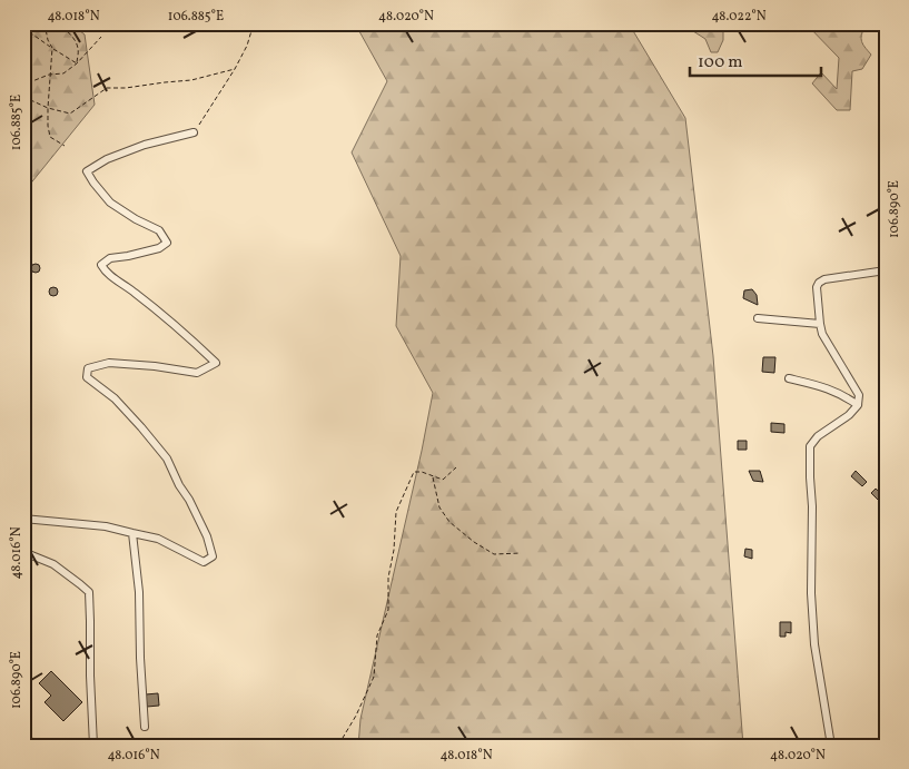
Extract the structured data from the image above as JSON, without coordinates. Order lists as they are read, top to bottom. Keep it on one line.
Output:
{"scale_bar":"100 m","coordinates":["48.018°N","106.885°E","48.020°N","48.022°N","106.890°E","48.016°N"]}
